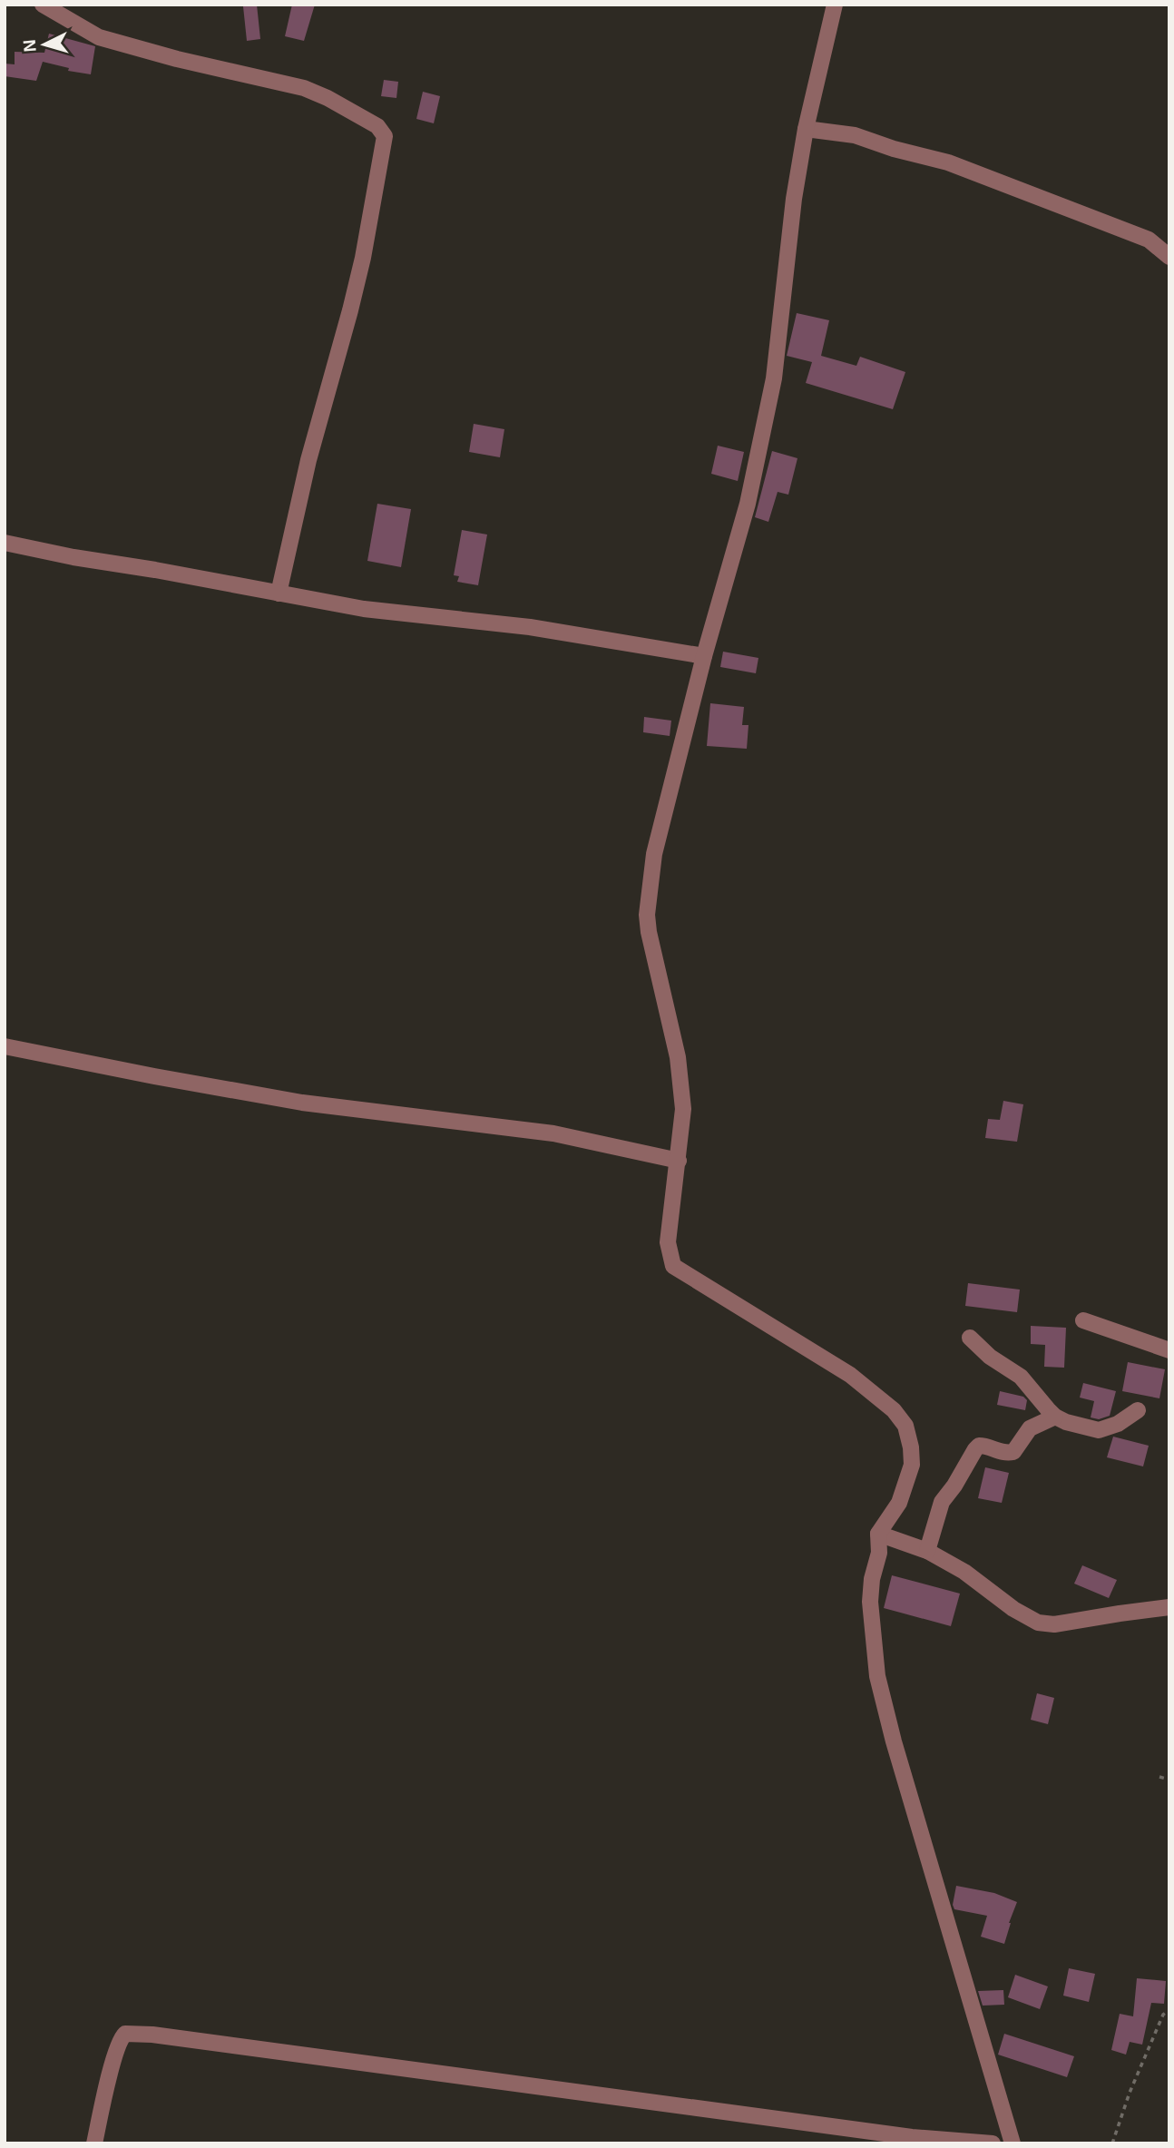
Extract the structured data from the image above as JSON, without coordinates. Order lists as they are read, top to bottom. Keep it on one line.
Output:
{"north":"left"}
